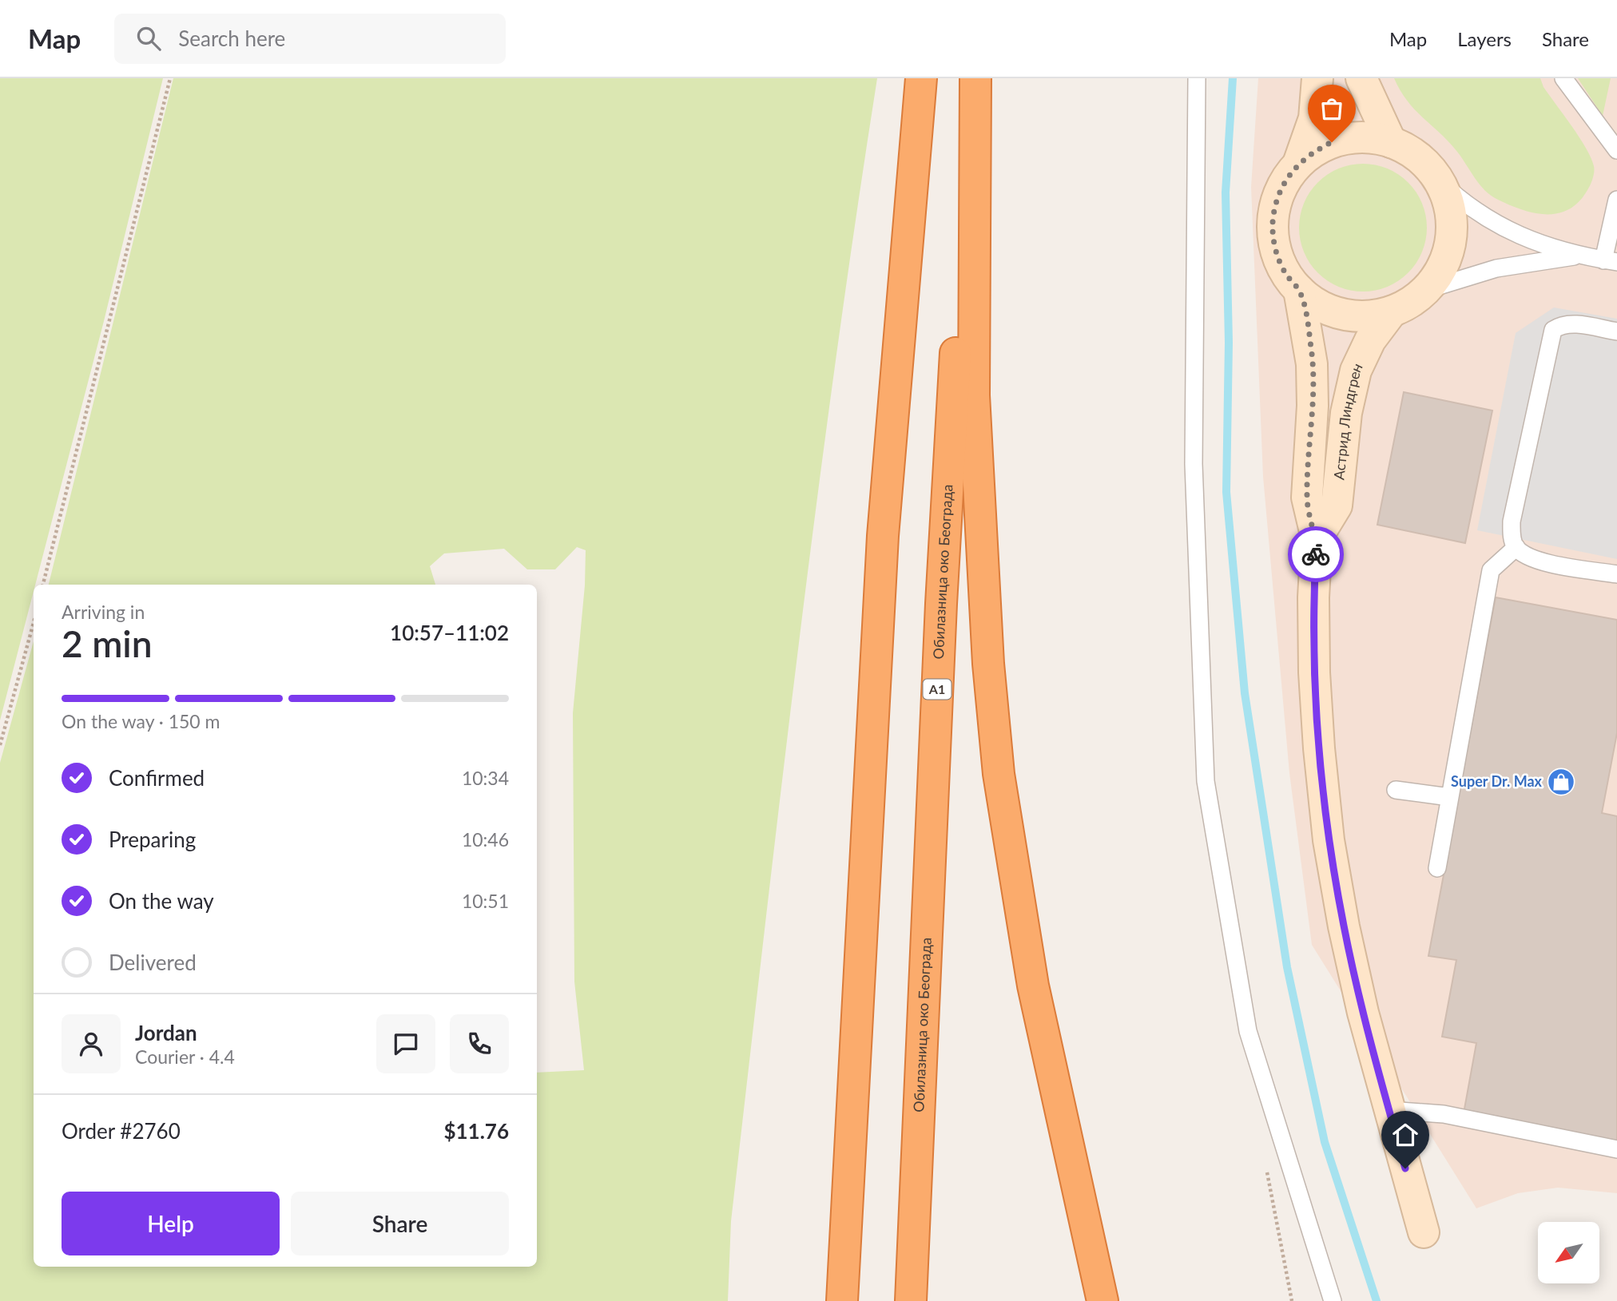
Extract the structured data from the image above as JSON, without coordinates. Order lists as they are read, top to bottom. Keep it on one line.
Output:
{"streets":{"highway":["Обилазница око Београда","A1"],"street":["Астрид Линдгрен"]},"places":{"shop":["Super Dr. Max"]},"north":"bottom left","page":{"header":"Map","search":"Search here","nav":["Map","Layers","Share"],"heading":["2 min","Arriving in","10:57–11:02"],"panel":["Jordan","Courier · 4.4","Order #2760","$11.76"],"bar":"On the way · 150 m","list":[["Confirmed","10:34"],["Preparing","10:46"],["On the way","10:51"],"Delivered"],"buttons":["Help","Share"]}}
